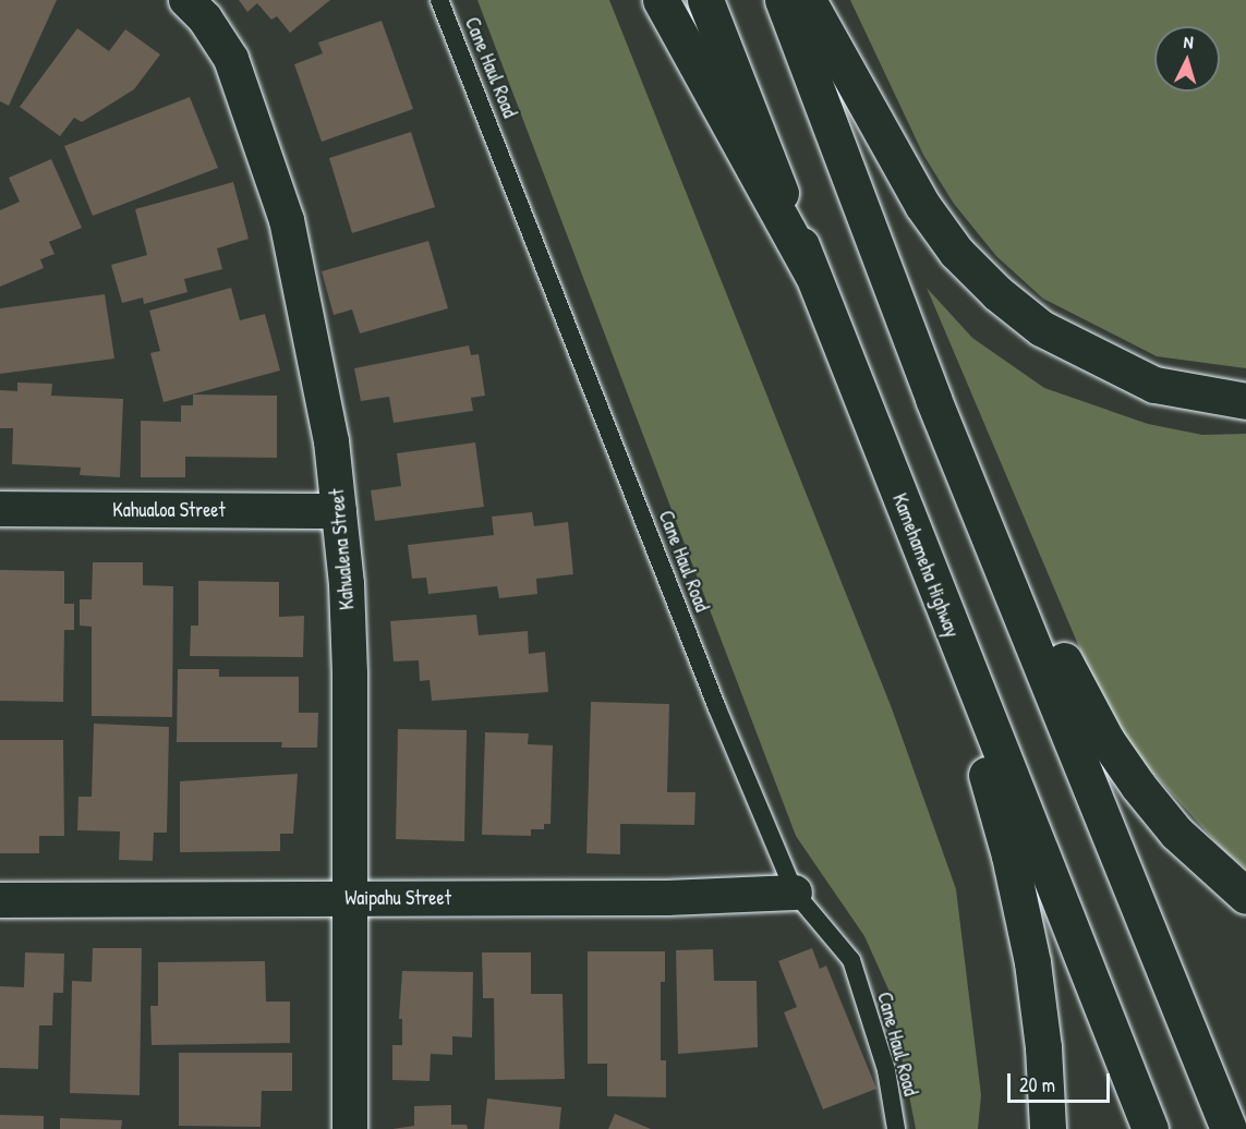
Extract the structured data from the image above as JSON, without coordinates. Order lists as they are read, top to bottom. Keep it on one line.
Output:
{"streets":{"main road":["Kamehameha Highway"],"street":["Kahualoa Street","Kahualena Street","Waipahu Street"],"lane":["Cane Haul Road"]},"crossings":[["Cane Haul Road","Waipahu Street"],["Kahualoa Street","Kahualena Street"],["Kahualena Street","Waipahu Street"]],"scale_bar":"20 m","north":"top"}
